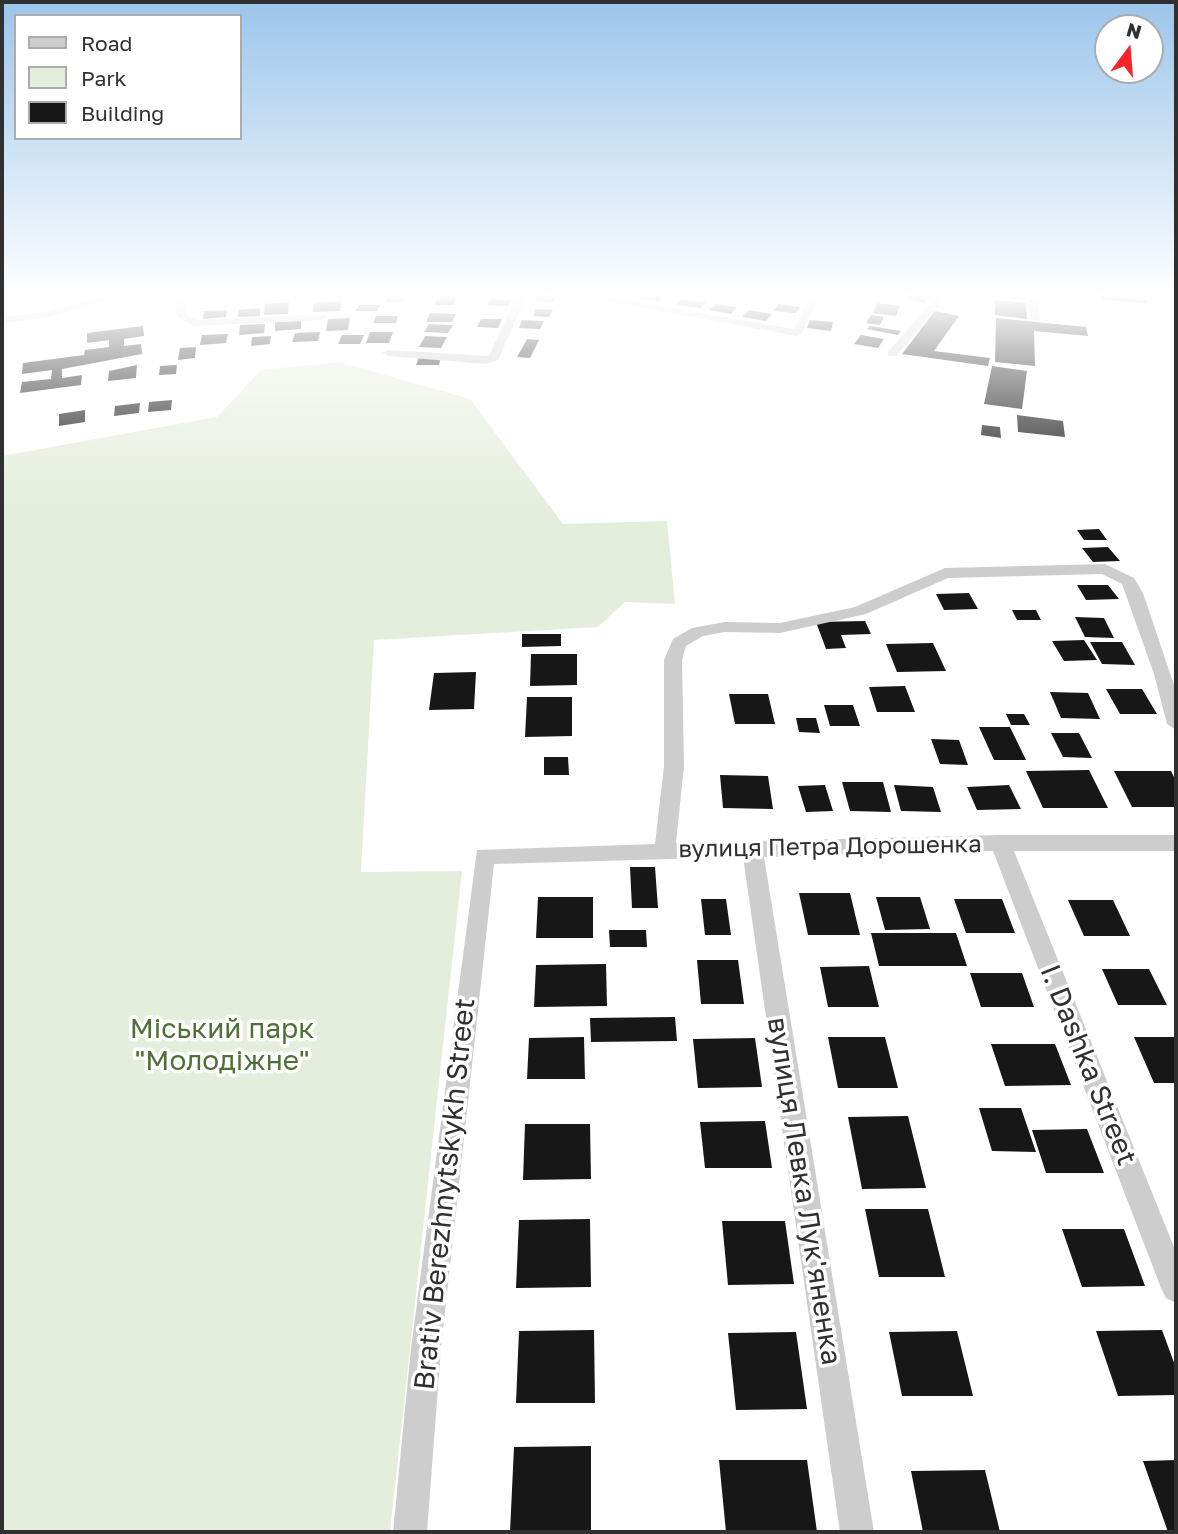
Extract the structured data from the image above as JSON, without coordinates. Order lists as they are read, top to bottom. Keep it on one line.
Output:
{"streets":{"street":["вулиця Петра Дорошенка","I. Dashka Street","вулиця Левка Лук'яненка","Brativ Berezhnytskykh Street"]},"crossings":[["вулиця Петра Дорошенка","I. Dashka Street"],["вулиця Петра Дорошенка","вулиця Левка Лук'яненка"],["вулиця Петра Дорошенка","Brativ Berezhnytskykh Street"]],"parks":["Міський парк \"Молодіжне\""],"legend":["Road","Park","Building"],"north":"top"}
